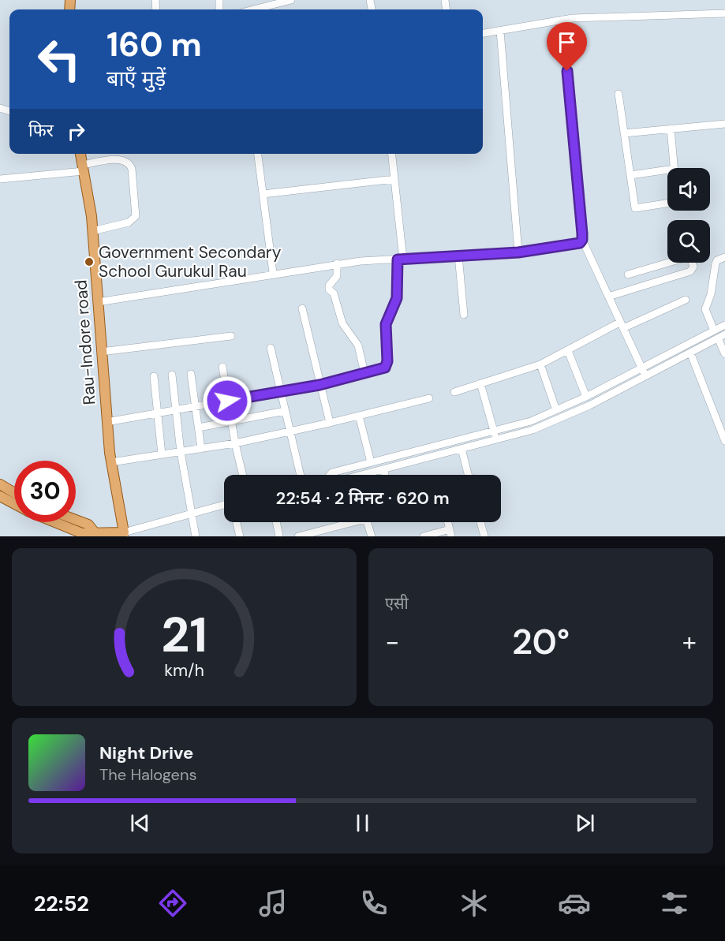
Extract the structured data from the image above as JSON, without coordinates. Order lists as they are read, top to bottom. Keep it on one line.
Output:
{"streets":{"main road":["Rau-Indore road"]},"places":["Government Secondary School Gurukul Rau"],"page":{"turn":["160 m","बाएँ मुड़ें"],"then":"फिर","limit":"30","trip":"22:54 · 2 मिनट · 620 m","tile":"एसी","heat":["−","20°","+"],"song":["Night Drive","The Halogens"],"tabs":"22:52","gauge":["21","km/h"]}}
